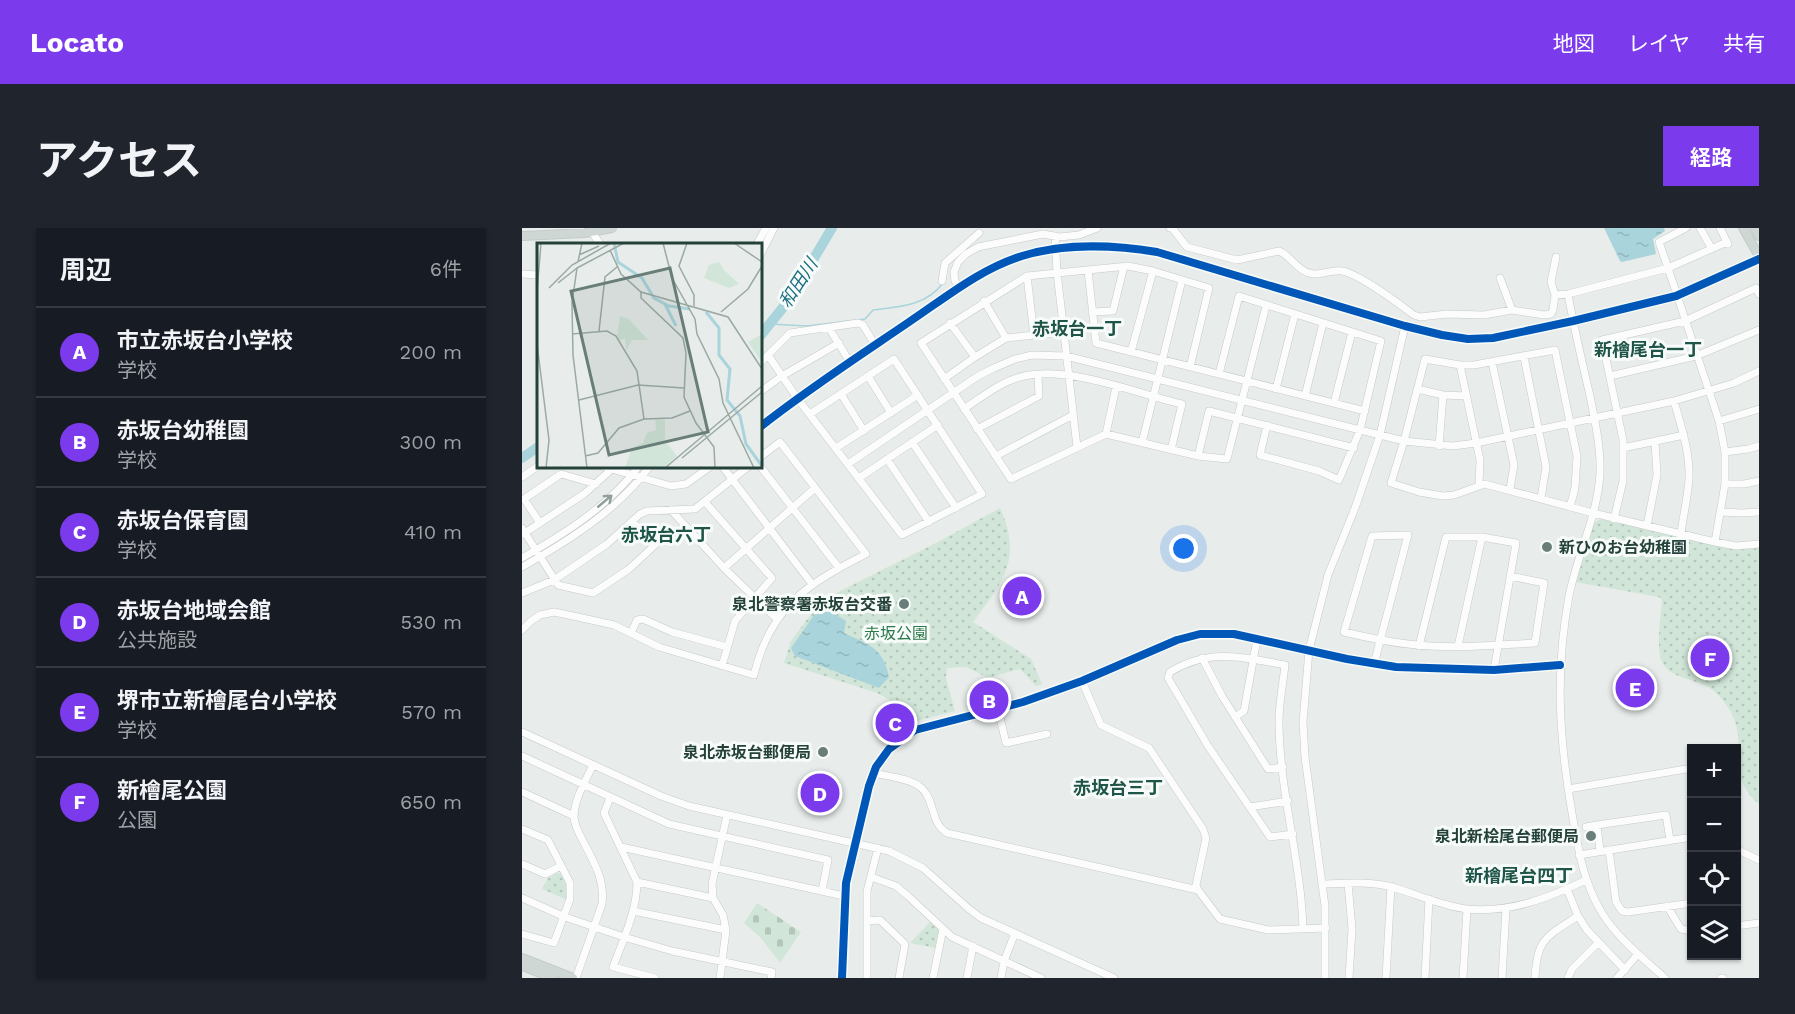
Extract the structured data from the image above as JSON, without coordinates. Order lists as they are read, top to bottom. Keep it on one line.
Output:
{"districts":["赤坂台一丁","新檜尾台一丁","赤坂台六丁","赤坂台三丁","新檜尾台四丁"],"water":["和田川"],"parks":["赤坂公園"],"places":["新ひのお台幼稚園","泉北警察署赤坂台交番","泉北赤坂台郵便局","泉北新桧尾台郵便局"],"page":{"header":"Locato","nav":["地図","レイヤ","共有"],"title":"アクセス","buttons":"経路","heading":["周辺","6件"],"list":[{"mark":"A","name":"市立赤坂台小学校","note":"学校","value":"200 m"},{"mark":"B","name":"赤坂台幼稚園","note":"学校","value":"300 m"},{"mark":"C","name":"赤坂台保育園","note":"学校","value":"410 m"},{"mark":"D","name":"赤坂台地域会館","note":"公共施設","value":"530 m"},{"mark":"E","name":"堺市立新檜尾台小学校","note":"学校","value":"570 m"},{"mark":"F","name":"新檜尾公園","note":"公園","value":"650 m"}],"pins":["A","F","E","B","C","D"],"map_buttons":["+","−"]}}
